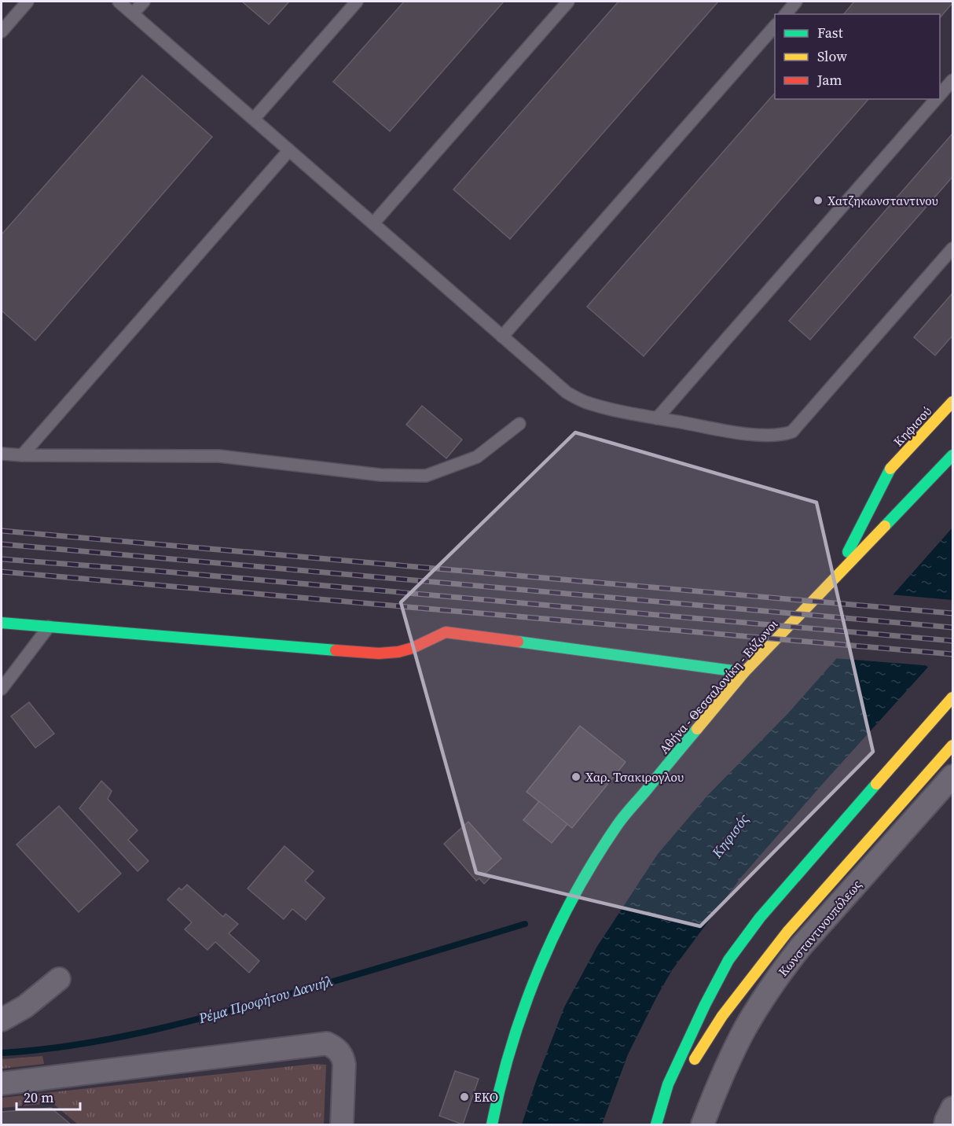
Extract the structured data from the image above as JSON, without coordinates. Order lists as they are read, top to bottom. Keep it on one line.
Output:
{"streets":{"main road":["Κηφισού","Αθήνα - Θεσσαλονίκη - Εύζωνοι"],"street":["Κωνσταντινουπόλεως"]},"crossings":[["Κηφισού","Αθήνα - Θεσσαλονίκη - Εύζωνοι"]],"water":["Κηφισός","Ρέμα Προφήτου Δανιήλ"],"places":["Χατζηκωνσταντινου","Χαρ. Τσακιρογλου","EKO"],"legend":["Fast","Slow","Jam"],"scale_bar":"20 m"}
